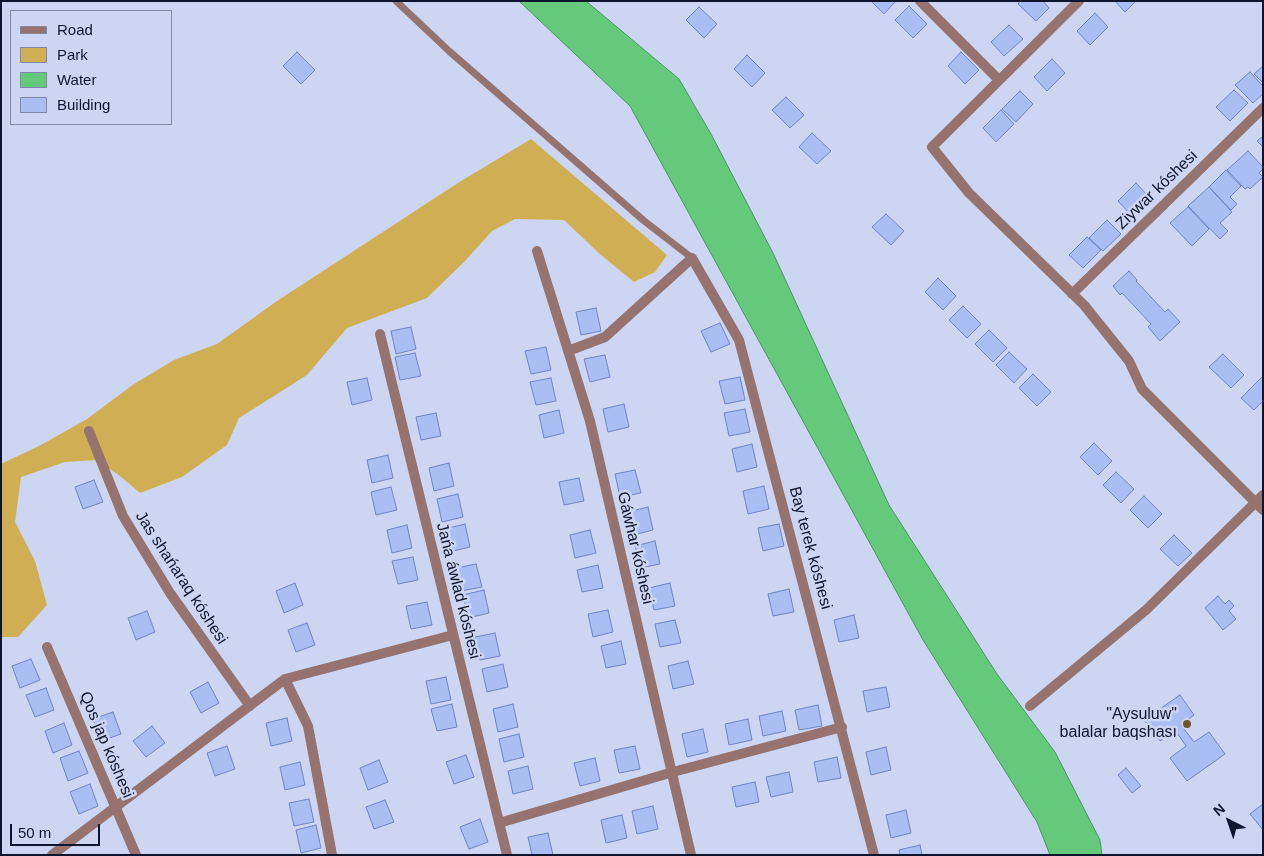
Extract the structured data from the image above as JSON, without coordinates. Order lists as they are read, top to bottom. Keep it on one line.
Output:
{"streets":{"street":["Ziywar kóshesi","Gáwhar kóshesi","Bay terek kóshesi","Jas shańaraq kóshesi","Jańa áwlad kóshesi","Qos jap kóshesi"]},"places":["\"Aysuluw\" balalar baqshası"],"legend":["Road","Park","Water","Building"],"scale_bar":"50 m","north":"top left"}
